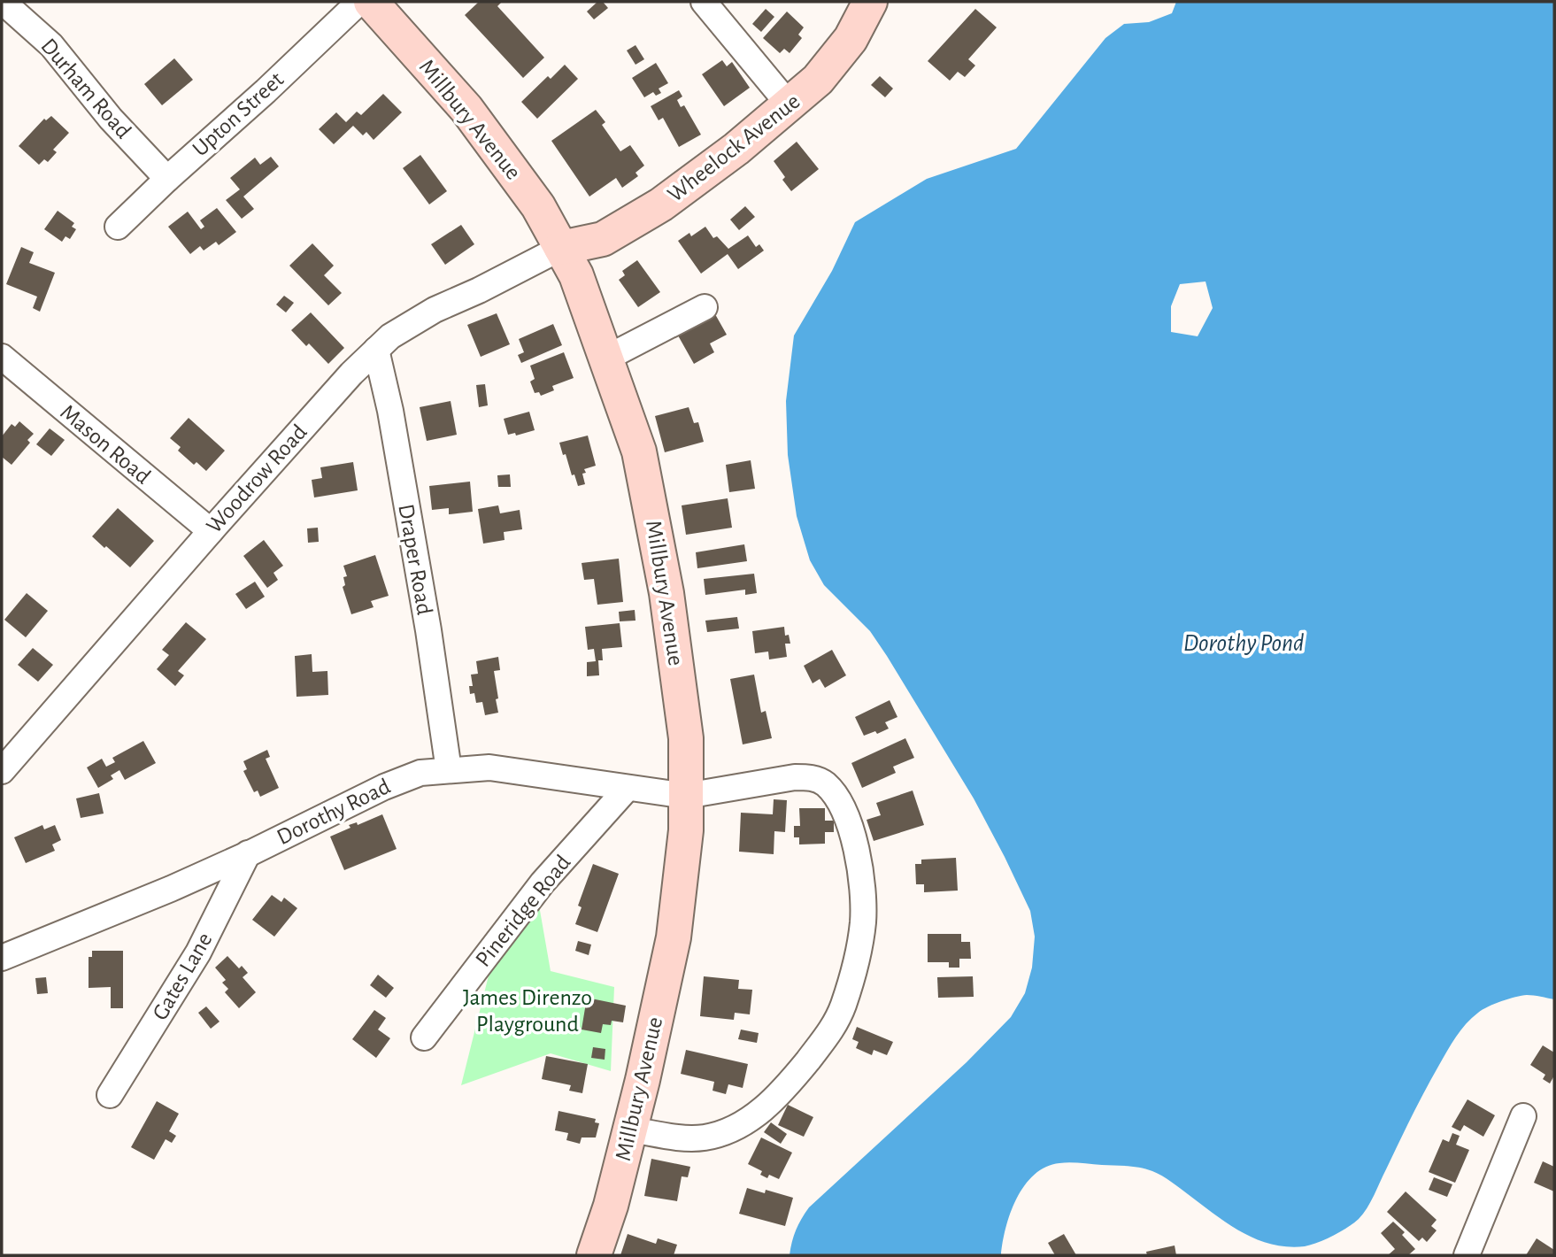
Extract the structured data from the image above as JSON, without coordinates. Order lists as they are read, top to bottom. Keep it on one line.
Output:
{"streets":{"main road":["Millbury Avenue","Wheelock Avenue"],"street":["Durham Road","Upton Street","Mason Road","Woodrow Road","Draper Road","Dorothy Road","Pineridge Road","Gates Lane"]},"crossings":[["Durham Road","Upton Street"],["Millbury Avenue","Wheelock Avenue"],["Millbury Avenue","Woodrow Road"],["Millbury Avenue","Dorothy Road"],["Wheelock Avenue","Woodrow Road"],["Mason Road","Woodrow Road"],["Woodrow Road","Draper Road"],["Draper Road","Dorothy Road"],["Dorothy Road","Pineridge Road"],["Dorothy Road","Gates Lane"]],"water":["Dorothy Pond"],"parks":["James Direnzo Playground"]}
